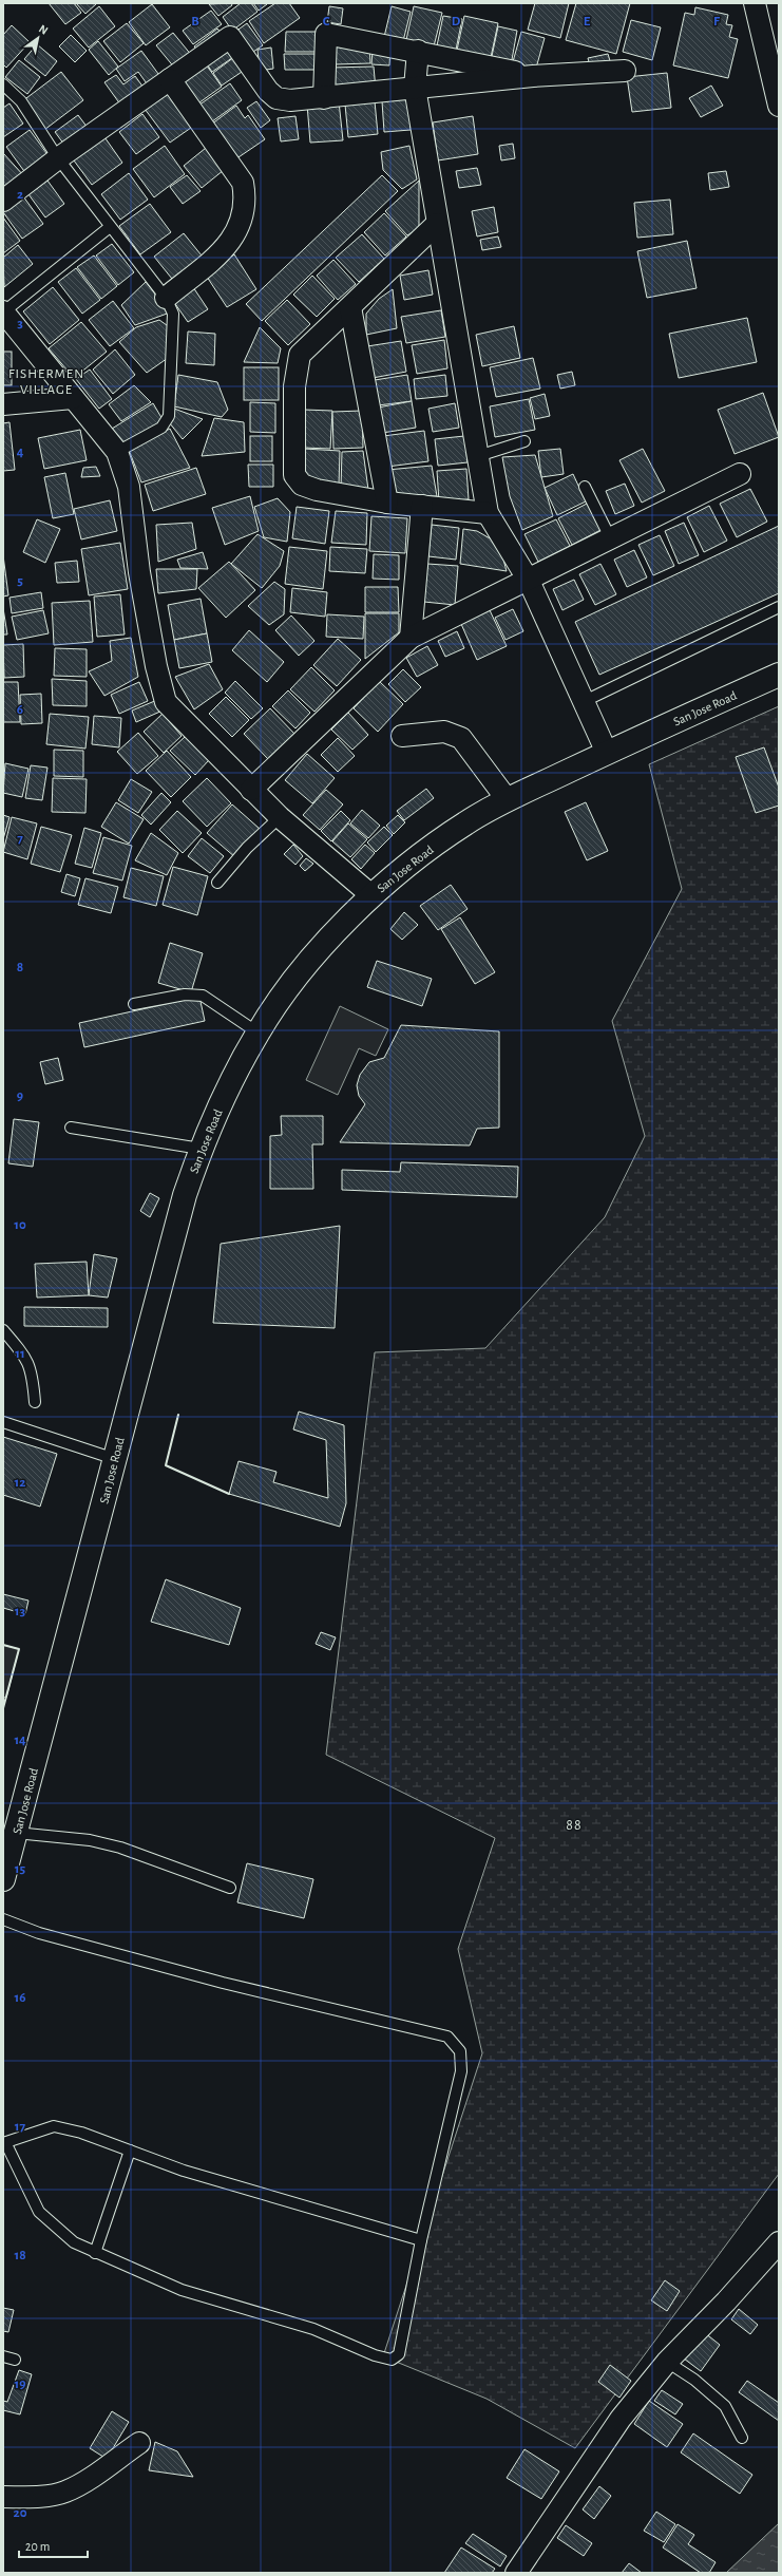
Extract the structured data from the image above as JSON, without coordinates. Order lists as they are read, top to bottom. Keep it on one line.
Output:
{"streets":{"main road":["San Jose Road"]},"districts":["FISHERMEN VILLAGE","88"],"scale_bar":"20 m","north":"top right","grid":{"columns":["B","C","D","E","F"],"rows":["2","3","4","5","6","7","8","9","10","11","12","13","14","15","16","17","18","19","20"]}}
